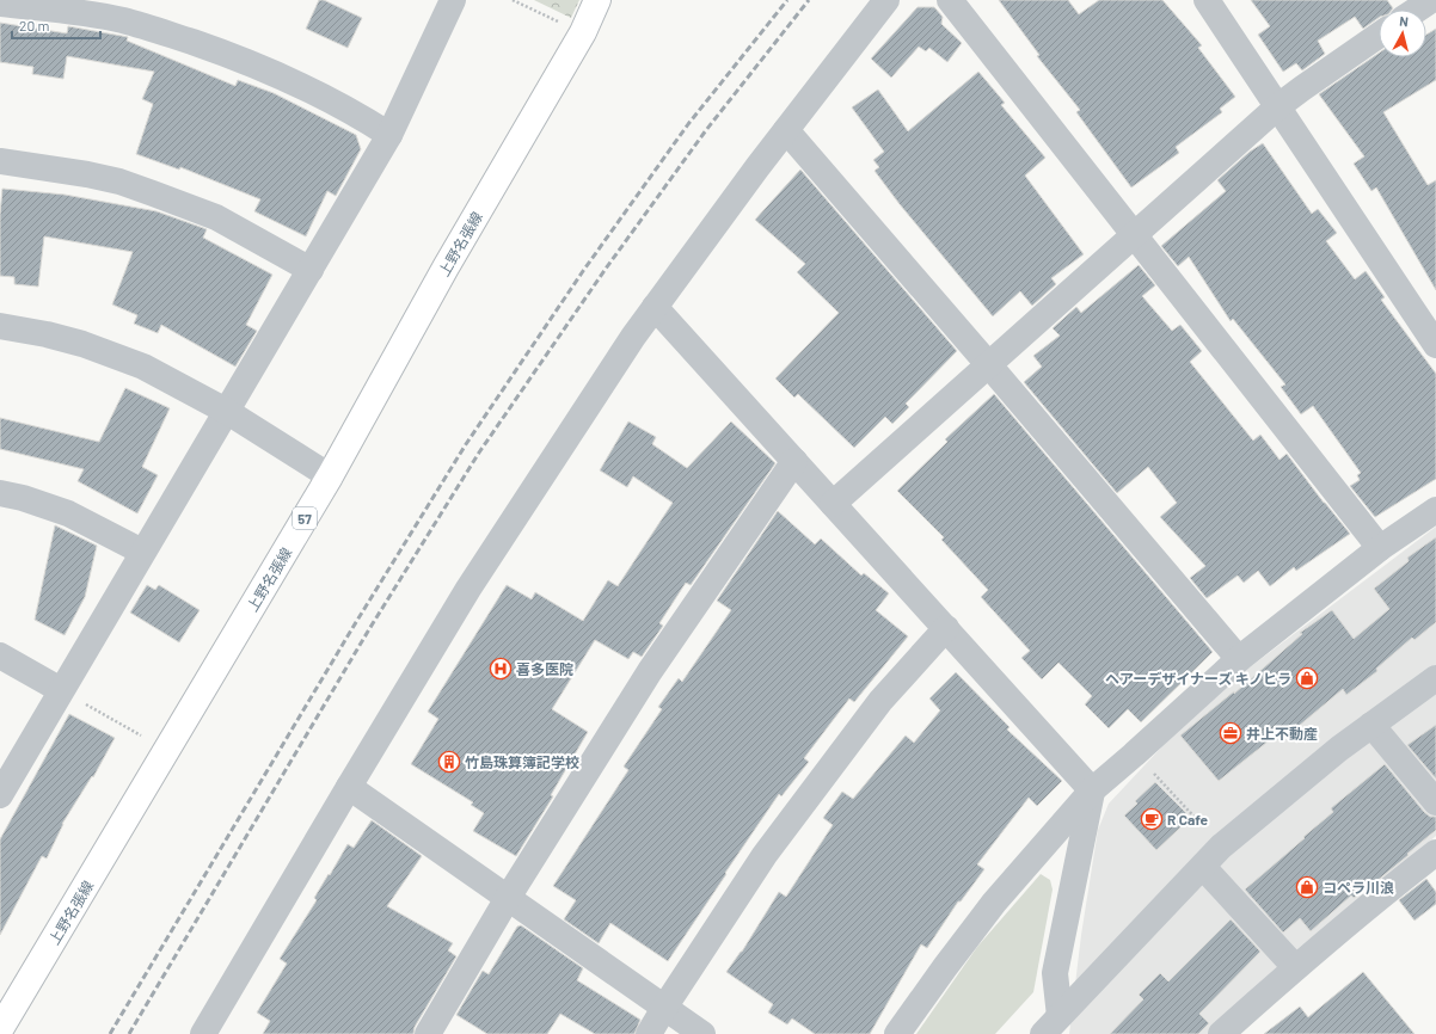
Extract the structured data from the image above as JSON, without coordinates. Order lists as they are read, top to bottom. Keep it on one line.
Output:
{"streets":{"main road":["上野名張線","57"]},"places":{"hospital":["喜多医院"],"shop":["ヘアーデザイナーズ キノヒラ","コペラ川浪"],"office":["井上不動産"],"building":["竹島珠算簿記学校"],"cafe":["R Cafe"]},"scale_bar":"20 m","north":"top"}
